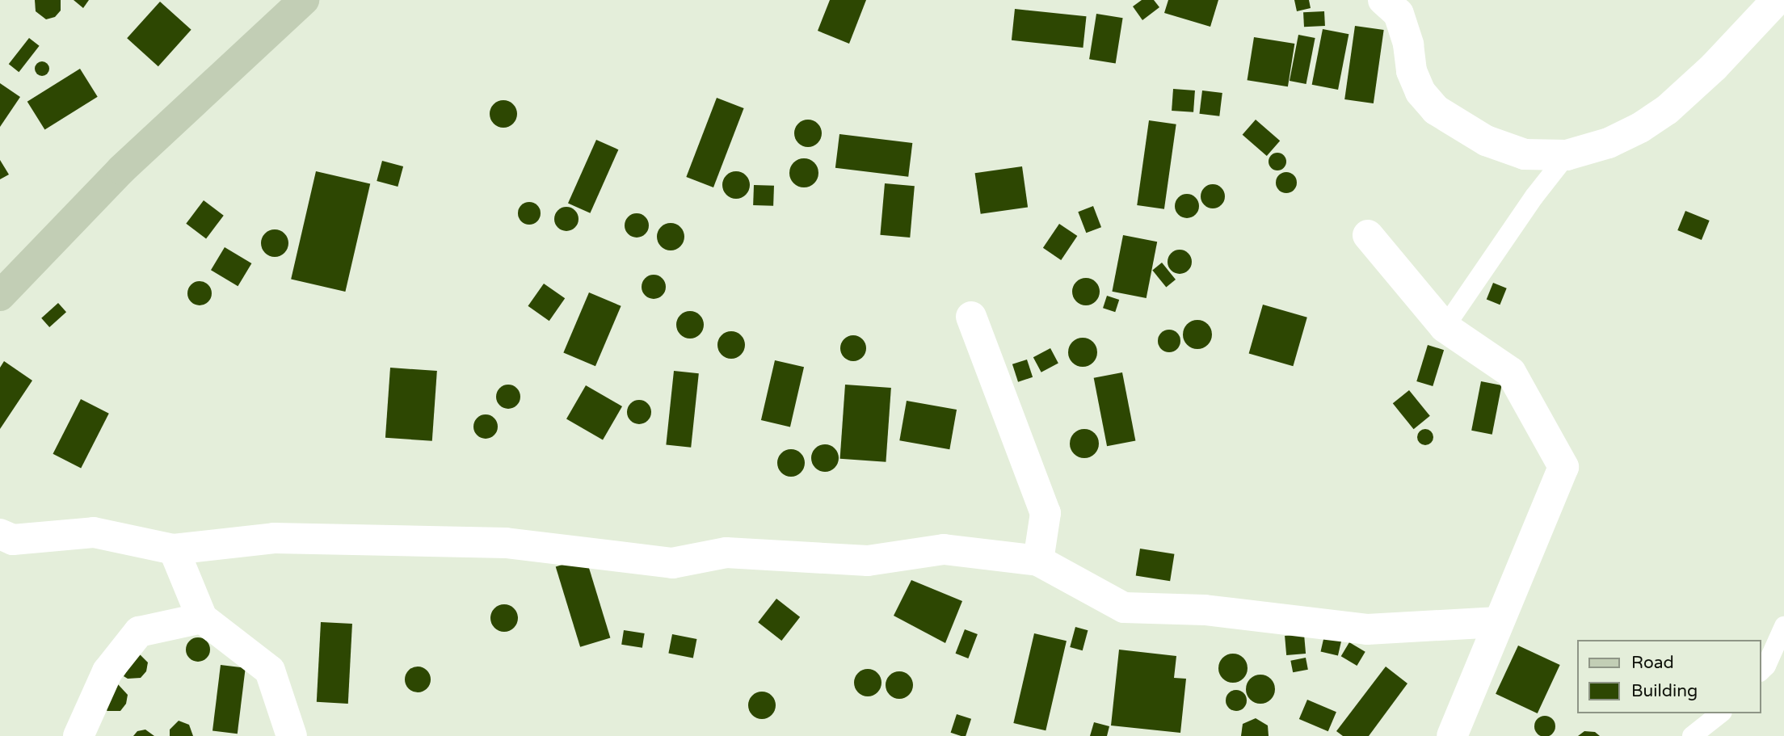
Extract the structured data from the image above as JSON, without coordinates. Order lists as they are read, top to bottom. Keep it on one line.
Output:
{"legend":["Road","Building"]}
